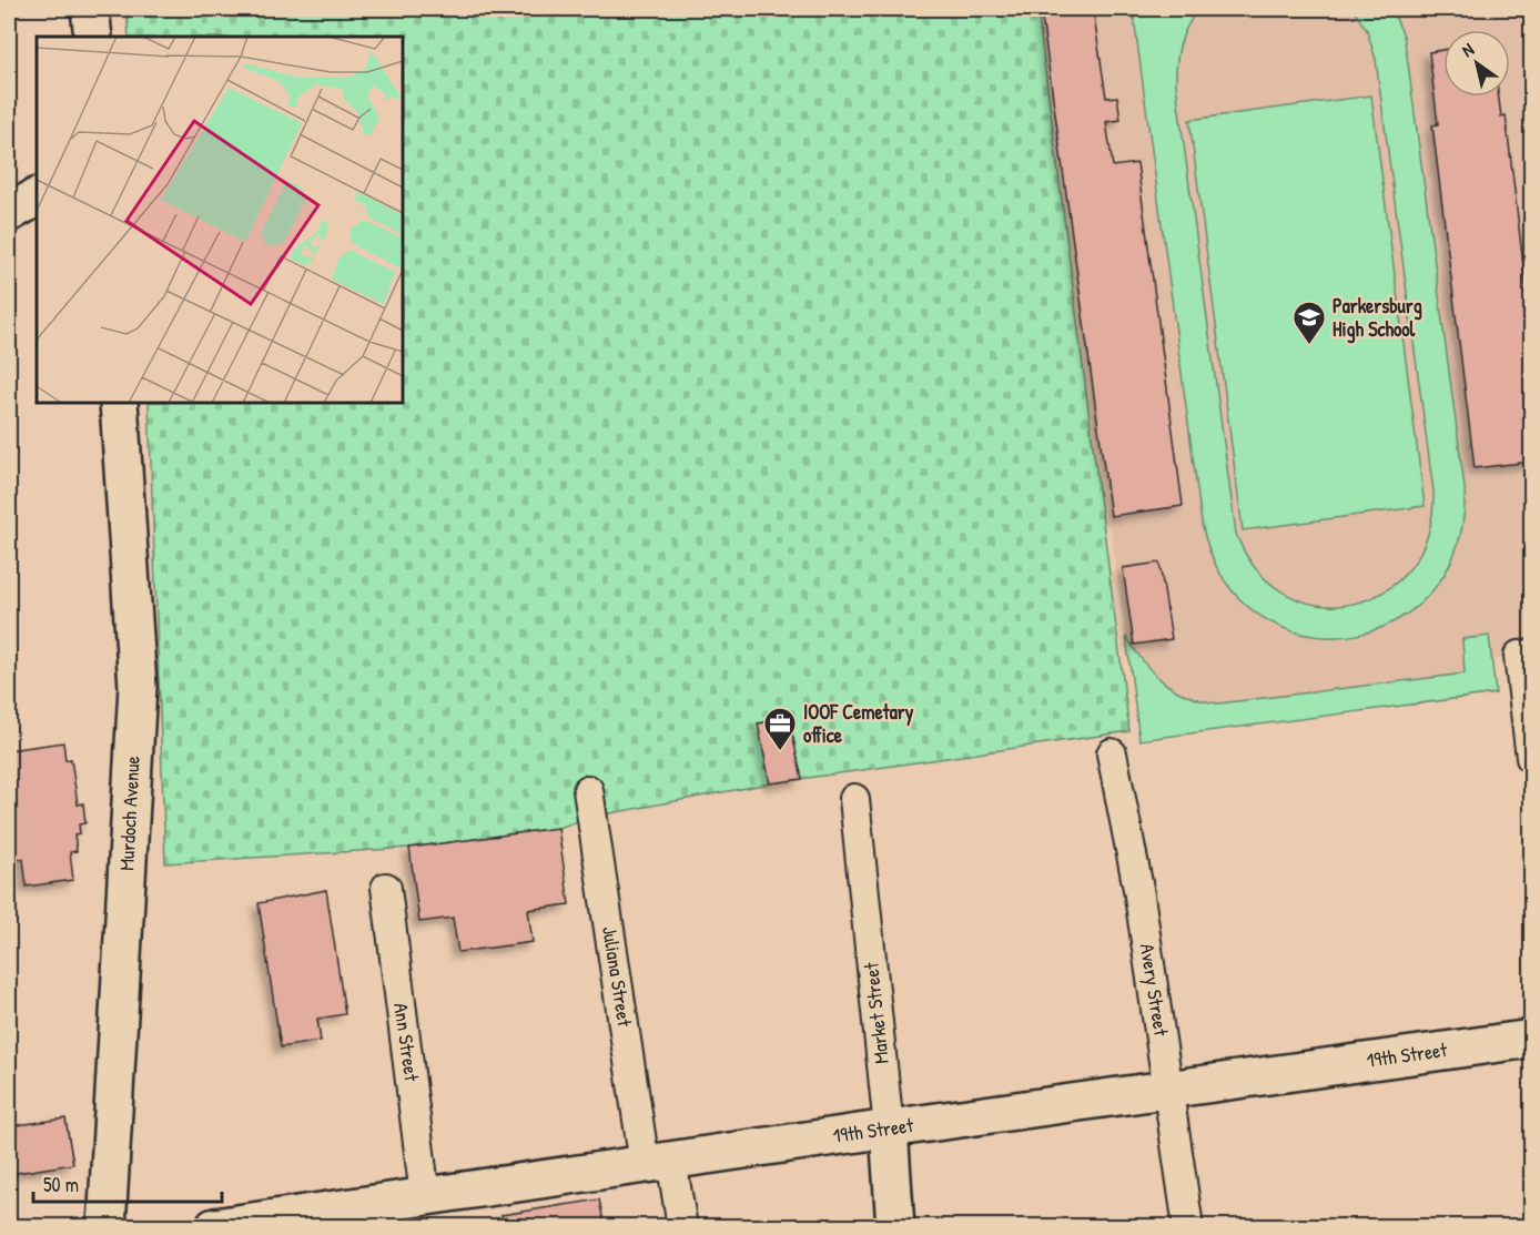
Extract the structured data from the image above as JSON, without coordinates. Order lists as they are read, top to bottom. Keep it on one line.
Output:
{"streets":{"street":["Murdoch Avenue","Juliana Street","Avery Street","Market Street","Ann Street","19th Street"]},"crossings":[["Juliana Street","19th Street"],["Avery Street","19th Street"],["Market Street","19th Street"],["Ann Street","19th Street"]],"places":{"school or university":["Parkersburg High School"],"office":["IOOF Cemetary office"]},"scale_bar":"50 m","north":"top left"}
